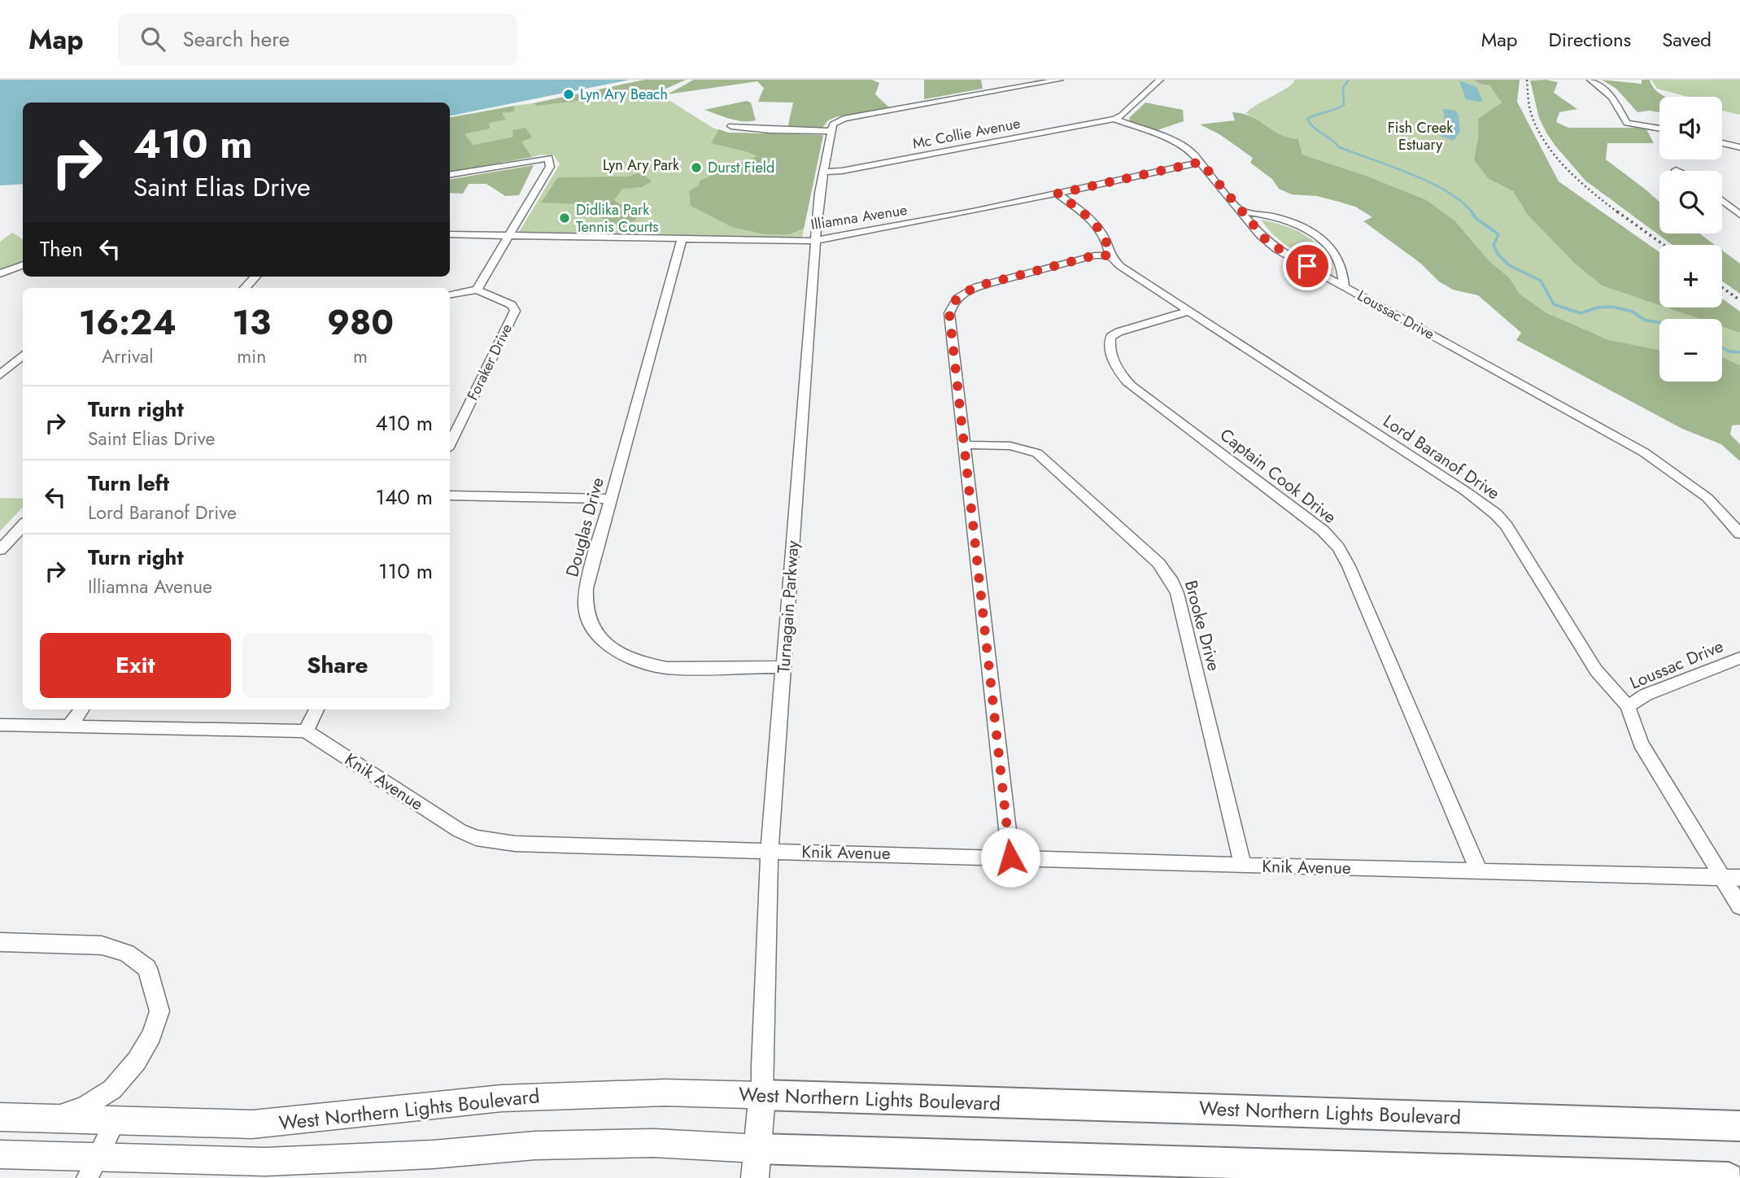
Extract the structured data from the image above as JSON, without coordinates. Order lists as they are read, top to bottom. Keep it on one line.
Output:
{"streets":{"main road":["West Northern Lights Boulevard"],"street":["Mc Collie Avenue","Illiamna Avenue","Loussac Drive","Foraker Drive","Lord Baranof Drive","Captain Cook Drive","Douglas Drive","Turnagain Parkway","Brooke Drive","Knik Avenue"]},"crossings":[["Mc Collie Avenue","Loussac Drive"],["Mc Collie Avenue","Turnagain Parkway"],["Illiamna Avenue","Loussac Drive"],["Illiamna Avenue","Lord Baranof Drive"],["Illiamna Avenue","Douglas Drive"],["Illiamna Avenue","Turnagain Parkway"],["Loussac Drive","Lord Baranof Drive"],["Lord Baranof Drive","Captain Cook Drive"],["Lord Baranof Drive","Knik Avenue"],["Captain Cook Drive","Knik Avenue"],["Douglas Drive","Turnagain Parkway"],["Turnagain Parkway","Knik Avenue"],["Turnagain Parkway","West Northern Lights Boulevard"],["Brooke Drive","Knik Avenue"]],"parks":["Fish Creek Estuary","Lyn Ary Park"],"places":["Lyn Ary Beach","Durst Field","Didlika Park Tennis Courts"],"page":{"header":"Map","search":"Search here","nav":["Map","Directions","Saved"],"map_buttons":["+","−"],"turn":["410 m","Saint Elias Drive"],"then":"Then","eta":["16:24","Arrival","13","min","980","m"],"list":[{"name":"Turn right","note":"Saint Elias Drive","value":"410 m"},{"name":"Turn left","note":"Lord Baranof Drive","value":"140 m"},{"name":"Turn right","note":"Illiamna Avenue","value":"110 m"}],"buttons":["Exit","Share"]}}
